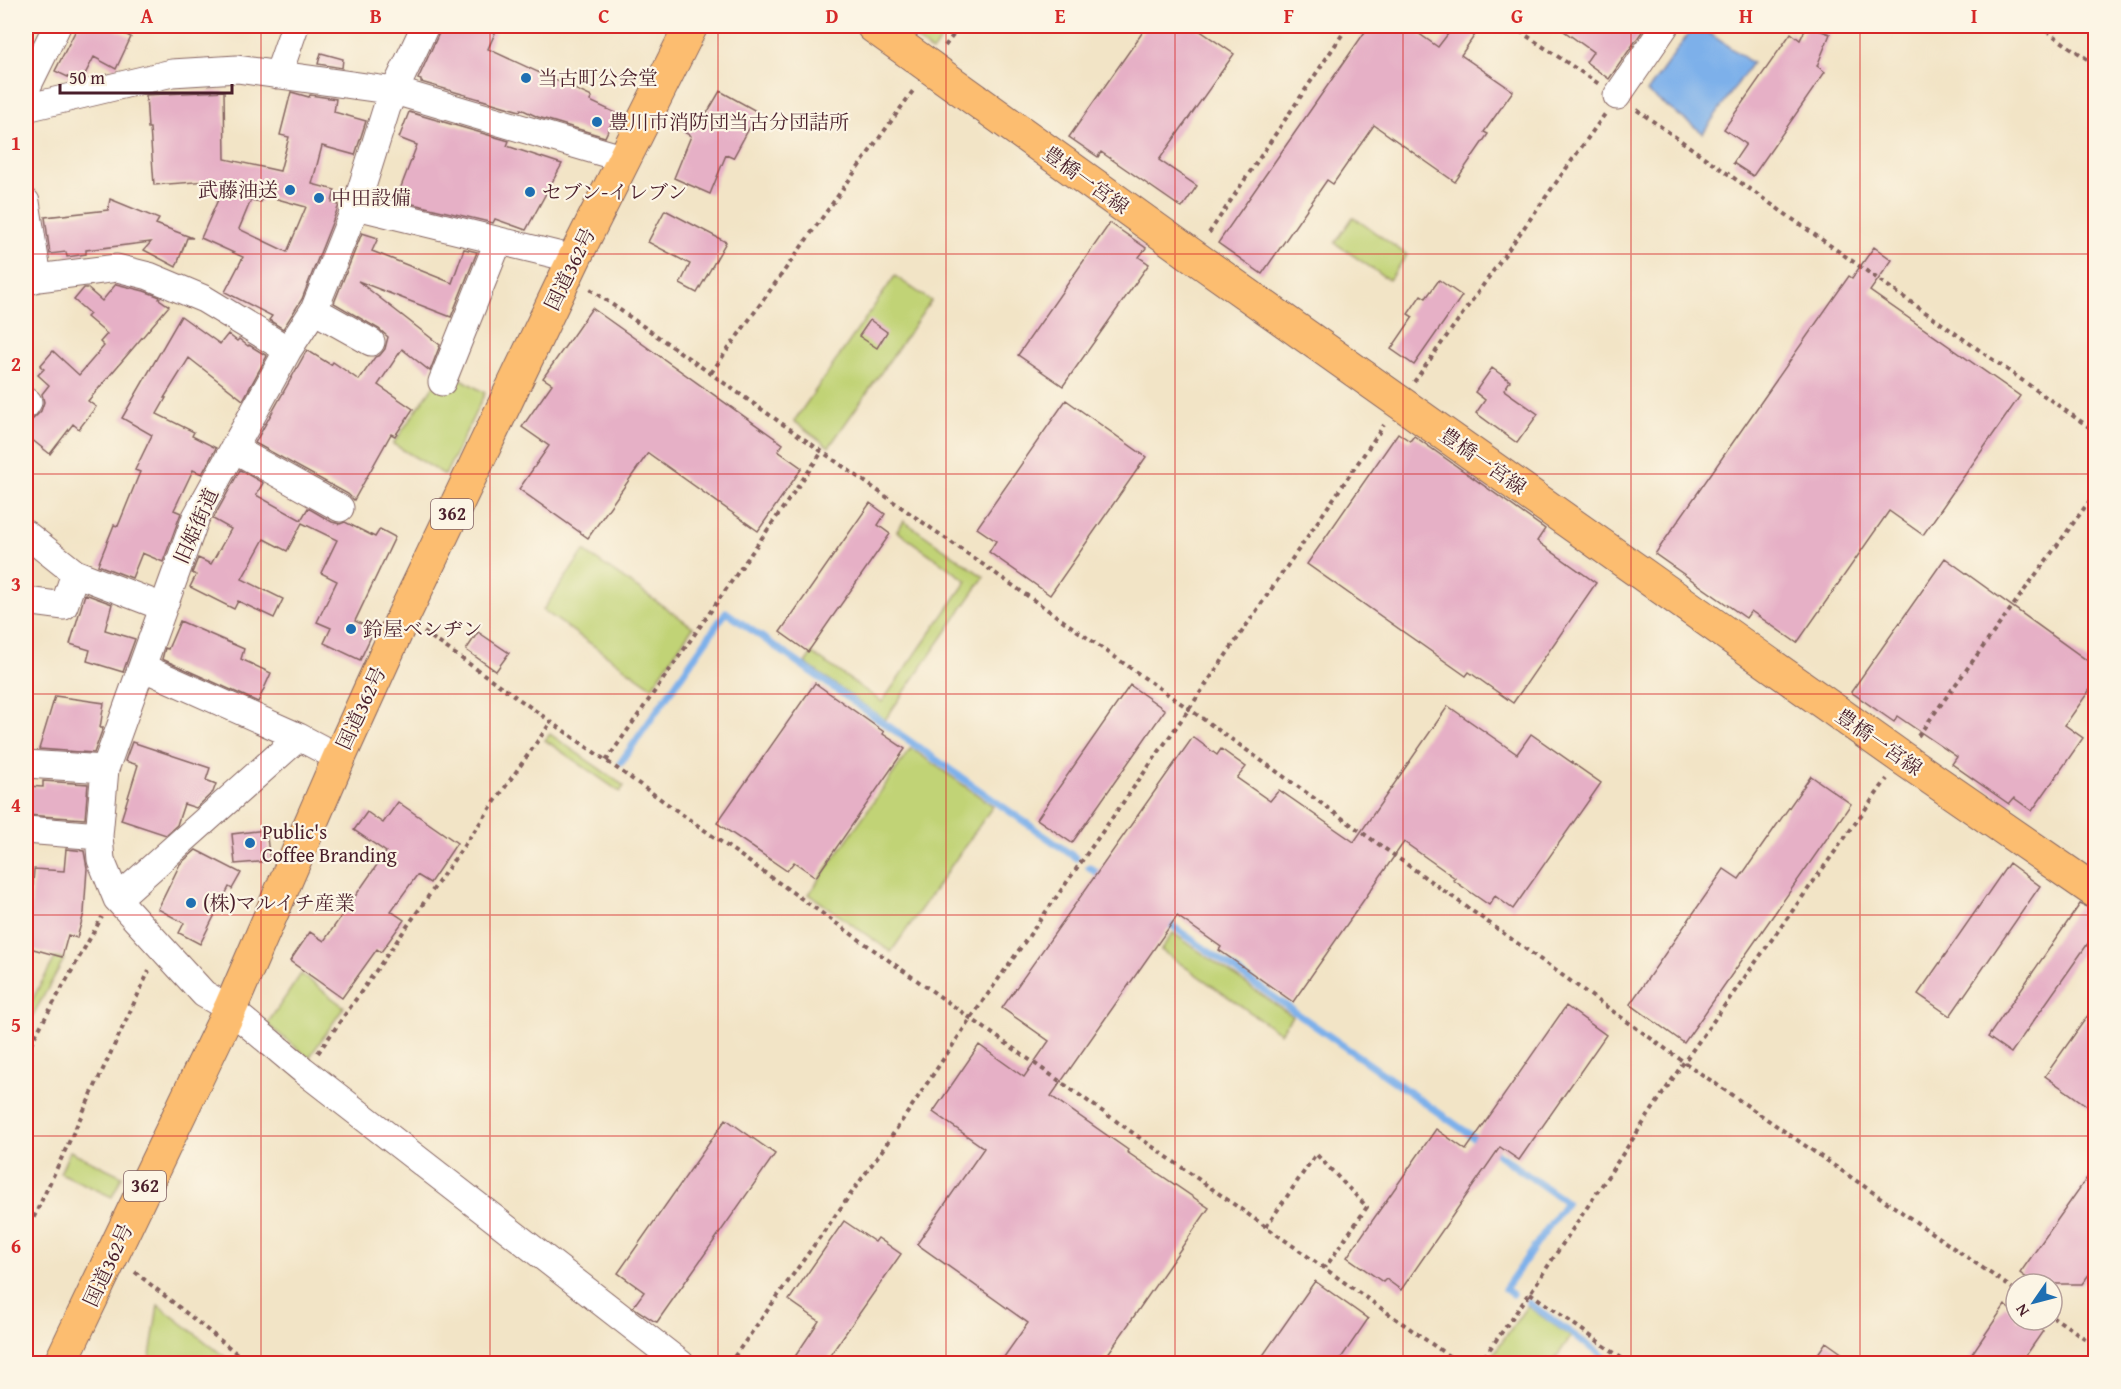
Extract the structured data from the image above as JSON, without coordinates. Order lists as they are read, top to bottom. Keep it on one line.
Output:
{"streets":{"main road":["豊橋一宮線","国道362号","362"],"street":["旧姫街道"]},"crossings":[["国道362号","旧姫街道"]],"places":["当古町公会堂","豊川市消防団当古分団詰所","武藤油送","セブン-イレブン","中田設備","鈴屋ベンヂン","Public's Coffee Branding","(株)マルイチ産業"],"scale_bar":"50 m","north":"bottom left","grid":{"columns":["A","B","C","D","E","F","G","H","I"],"rows":["1","2","3","4","5","6"]}}
